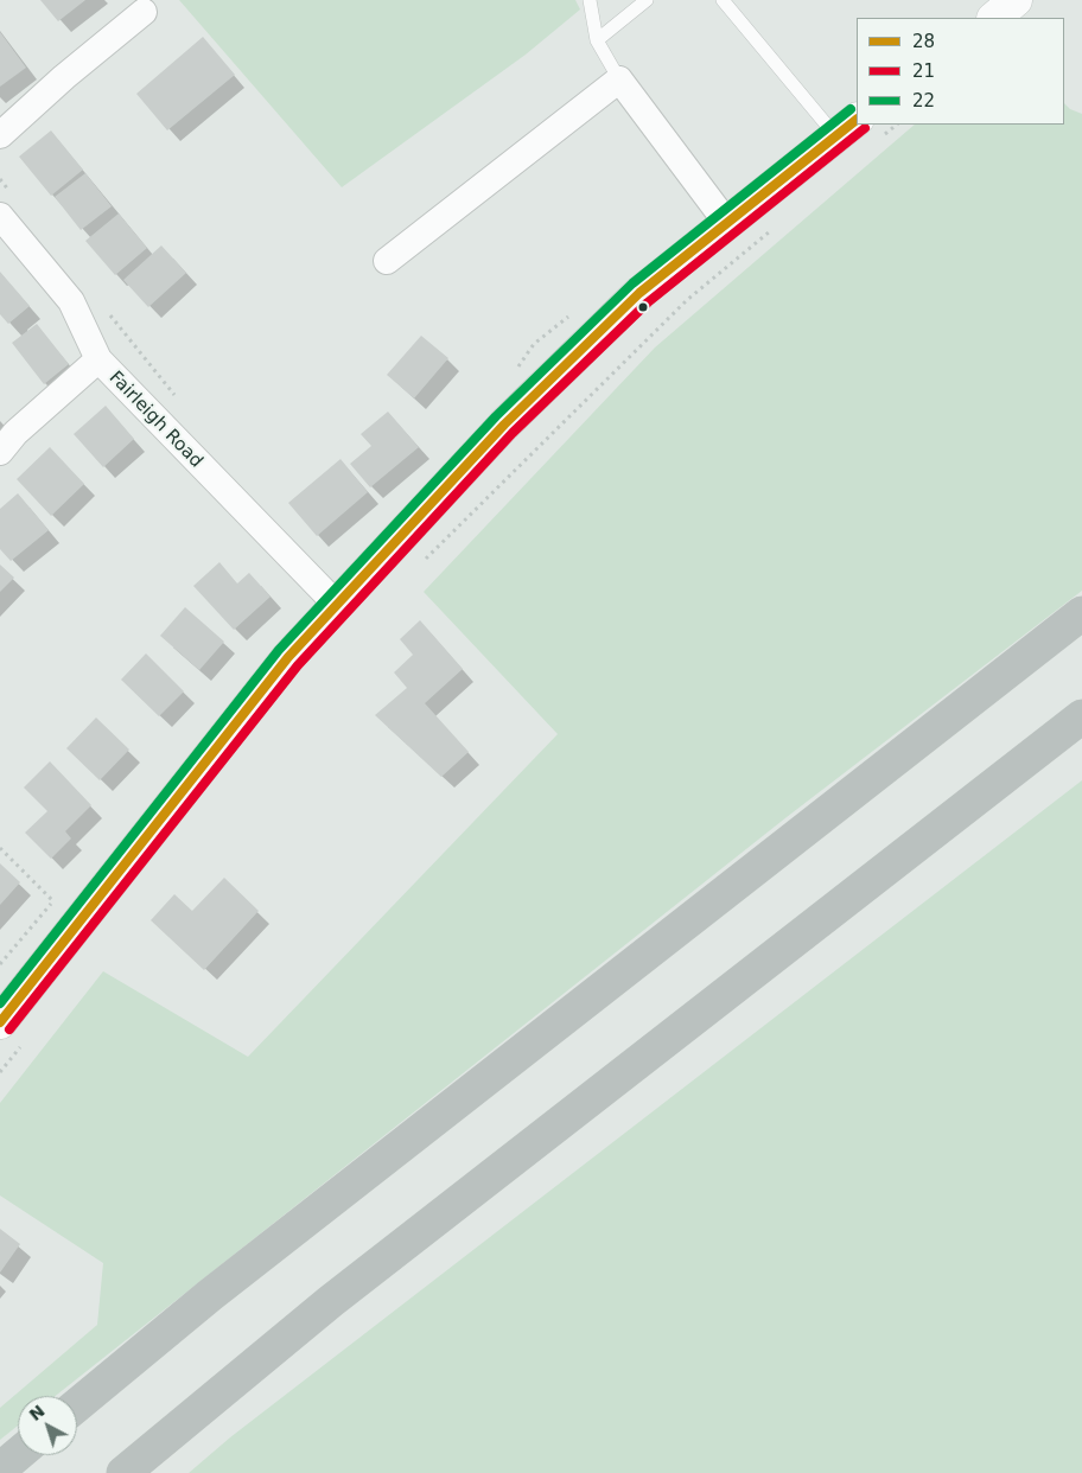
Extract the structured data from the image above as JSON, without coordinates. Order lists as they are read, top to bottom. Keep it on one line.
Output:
{"streets":{"street":["Fairleigh Road"]},"lines":["transit line 22","transit line 28","transit line 21"],"legend":["28","21","22"],"north":"top left"}
